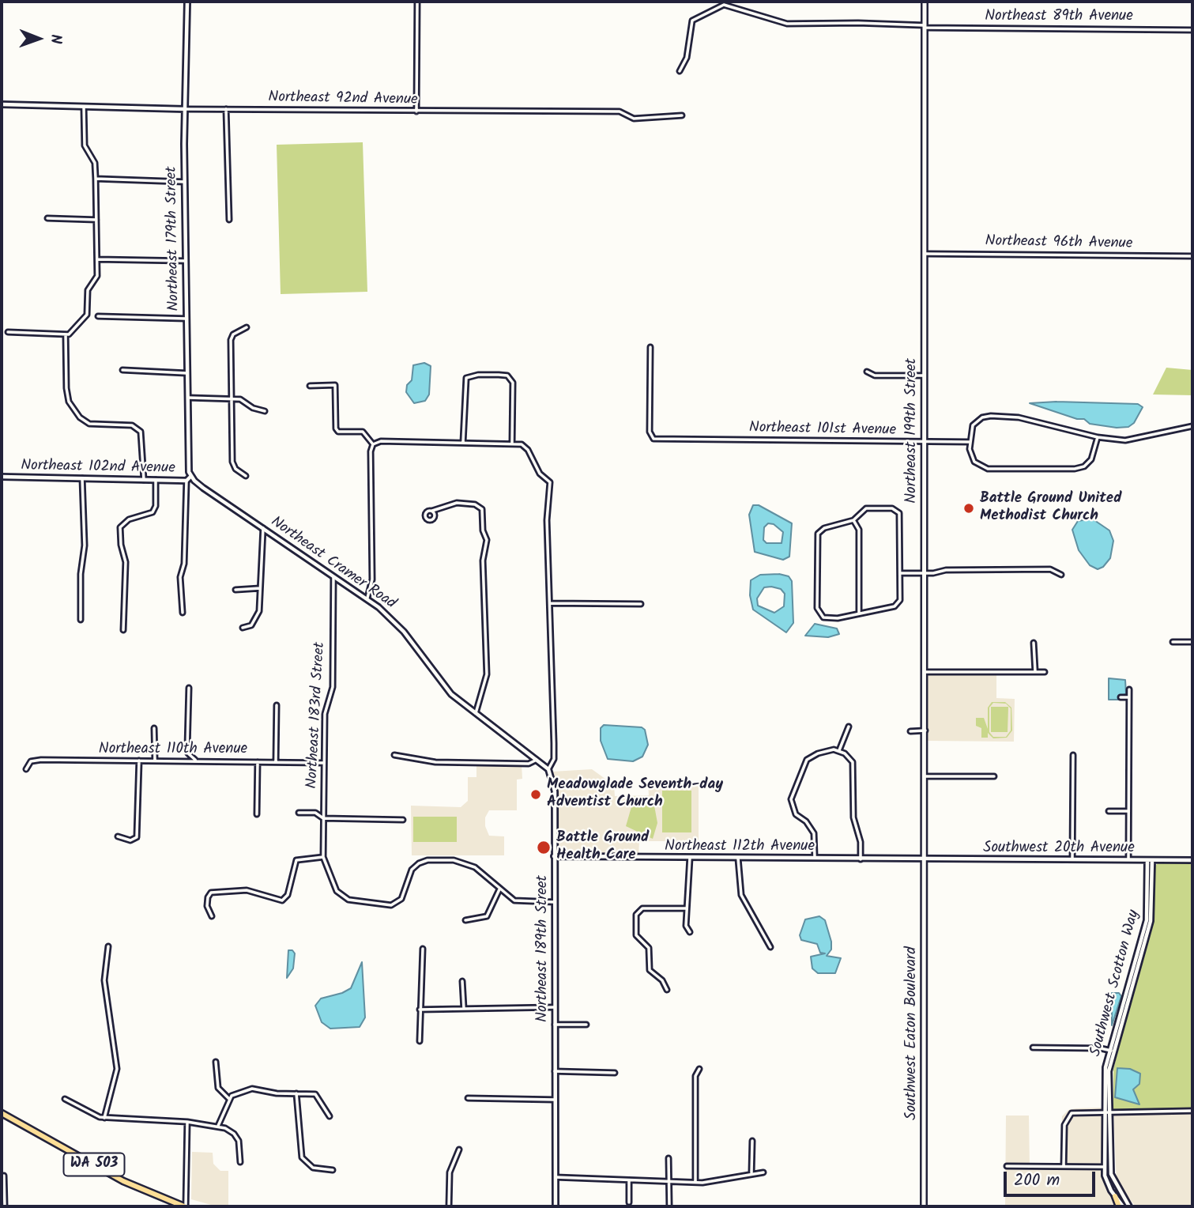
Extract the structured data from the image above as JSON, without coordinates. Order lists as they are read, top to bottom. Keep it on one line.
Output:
{"streets":{"highway":["WA 503"],"main road":["Northeast 199th Street","Southwest Eaton Boulevard"],"street":["Northeast 89th Avenue","Northeast 92nd Avenue","Northeast 179th Street","Northeast 96th Avenue","Northeast 101st Avenue","Northeast 102nd Avenue","Northeast Cramer Road","Northeast 183rd Street","Northeast 110th Avenue","Northeast 112th Avenue","Southwest 20th Avenue","Northeast 189th Street","Southwest Scotton Way"]},"crossings":[["Northeast 89th Avenue","Northeast 199th Street"],["Northeast 92nd Avenue","Northeast 179th Street"],["Northeast 179th Street","Northeast 102nd Avenue"],["Northeast 179th Street","Northeast Cramer Road"],["Northeast 96th Avenue","Northeast 199th Street"],["Northeast 101st Avenue","Northeast 199th Street"],["Northeast 199th Street","Northeast 112th Avenue"],["Northeast 199th Street","Southwest 20th Avenue"],["Northeast 199th Street","Southwest Eaton Boulevard"],["Northeast 102nd Avenue","Northeast Cramer Road"],["Northeast Cramer Road","Northeast 183rd Street"],["Northeast Cramer Road","Northeast 189th Street"],["Northeast 183rd Street","Northeast 110th Avenue"],["Northeast 112th Avenue","Southwest 20th Avenue"],["Northeast 112th Avenue","Northeast 189th Street"],["Northeast 112th Avenue","Southwest Eaton Boulevard"],["Southwest 20th Avenue","Southwest Scotton Way"],["Southwest 20th Avenue","Southwest Eaton Boulevard"]],"places":["Battle Ground United Methodist Church","Meadowglade Seventh-day Adventist Church","Battle Ground Health Care"],"scale_bar":"200 m","north":"right"}
